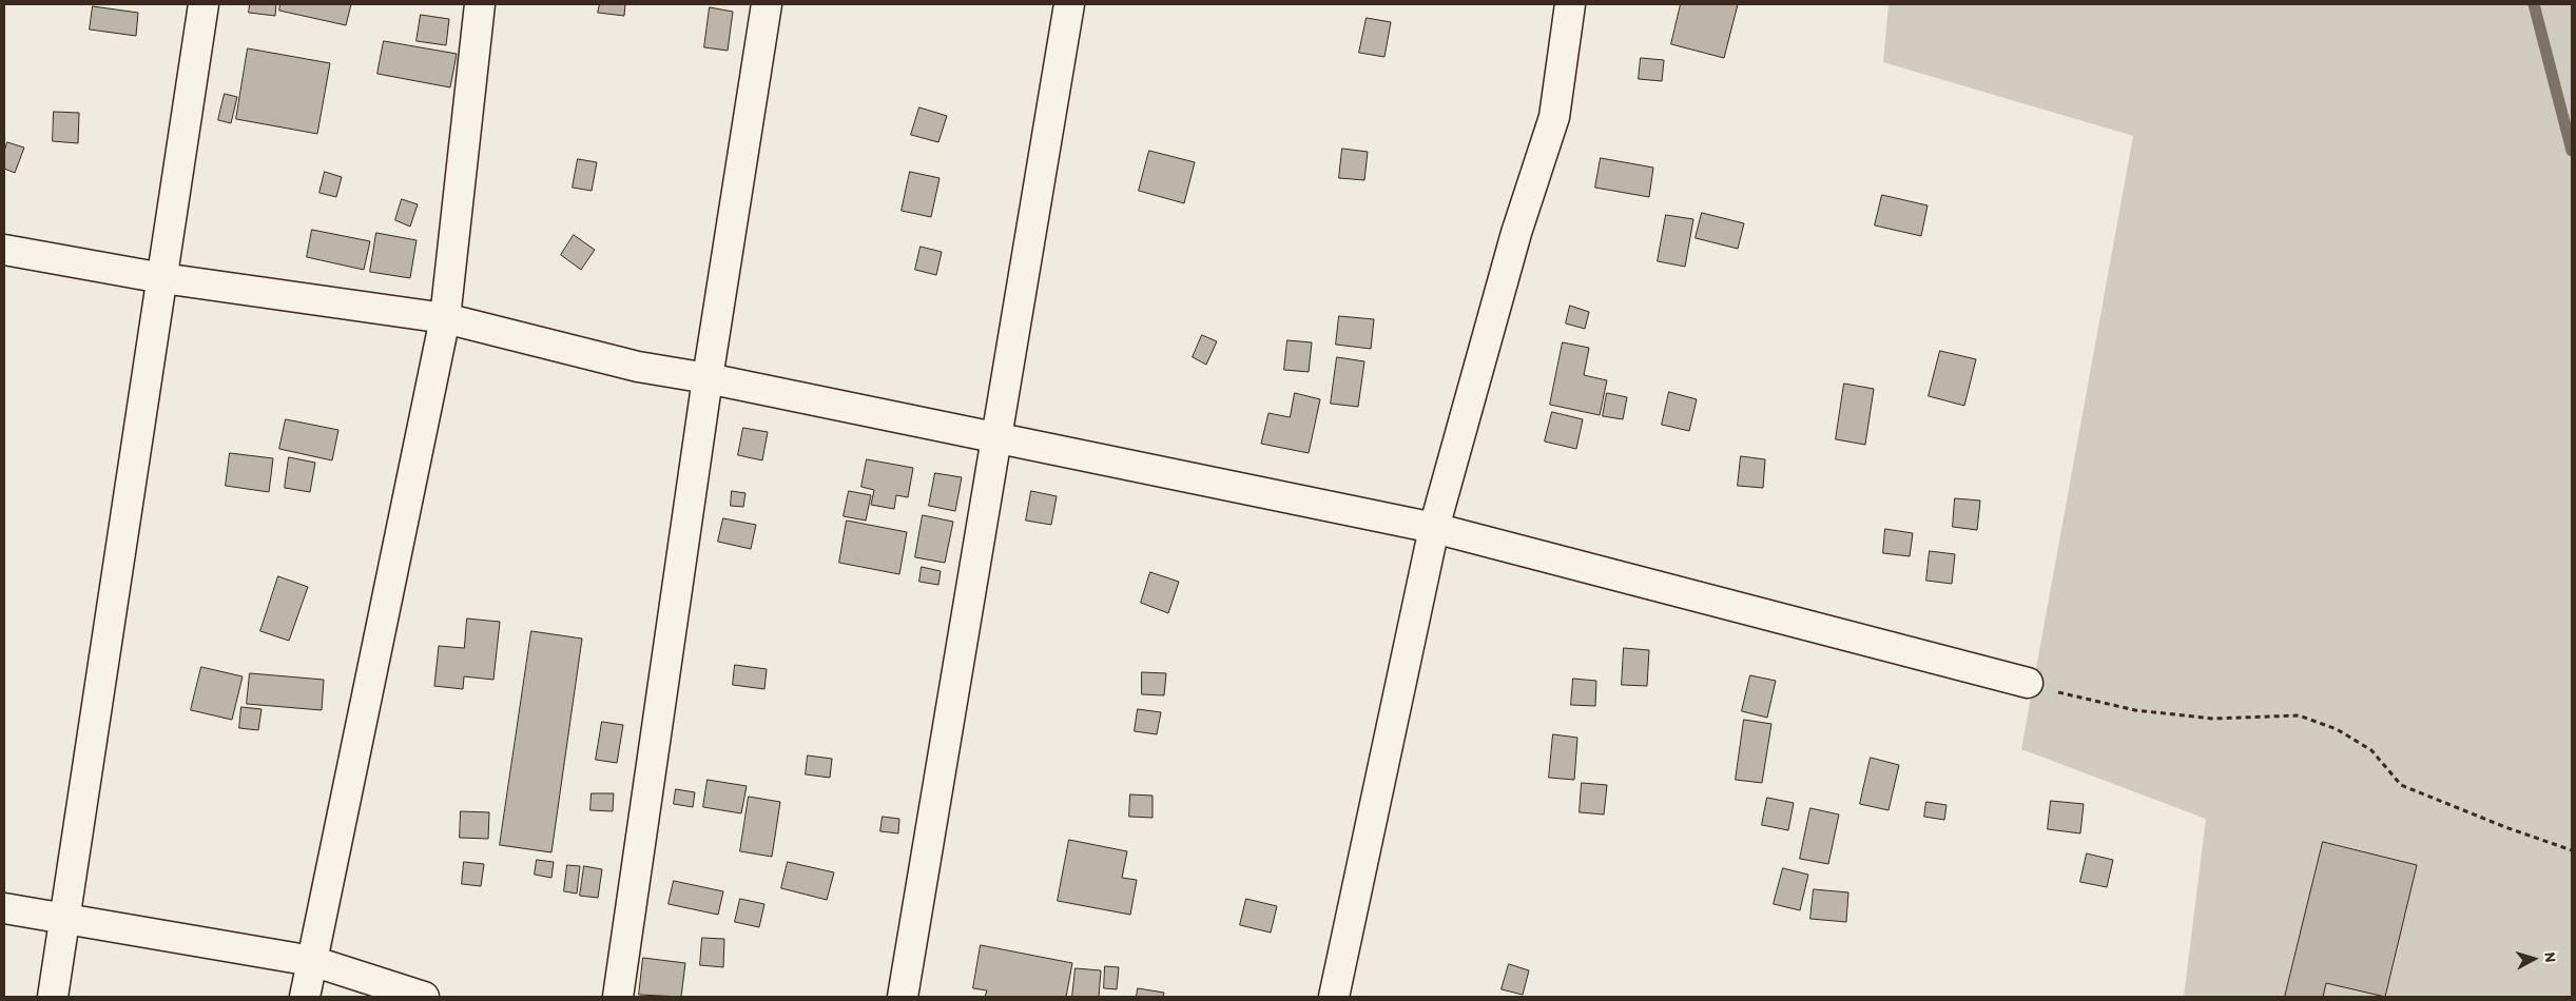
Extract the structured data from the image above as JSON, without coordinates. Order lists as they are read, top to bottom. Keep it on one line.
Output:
{"north":"right"}
